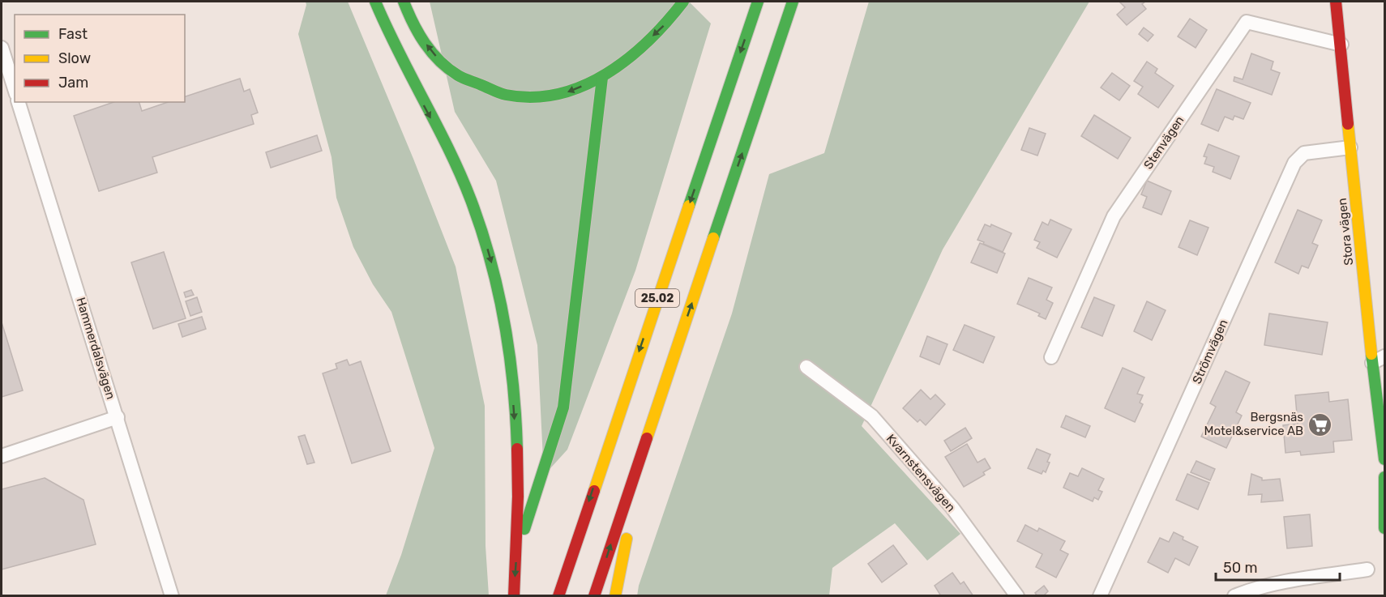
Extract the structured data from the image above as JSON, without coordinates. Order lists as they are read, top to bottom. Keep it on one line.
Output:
{"streets":{"main road":["Stora vägen","25.02"],"street":["Stenvägen","Hammerdalsvägen","Strömvägen","Kvarnstensvägen"]},"crossings":[["Stenvägen","Stora vägen"],["Stora vägen","Strömvägen"]],"places":{"supermarket":["Bergsnäs Motel&service AB"]},"legend":["Fast","Slow","Jam"],"scale_bar":"50 m"}
